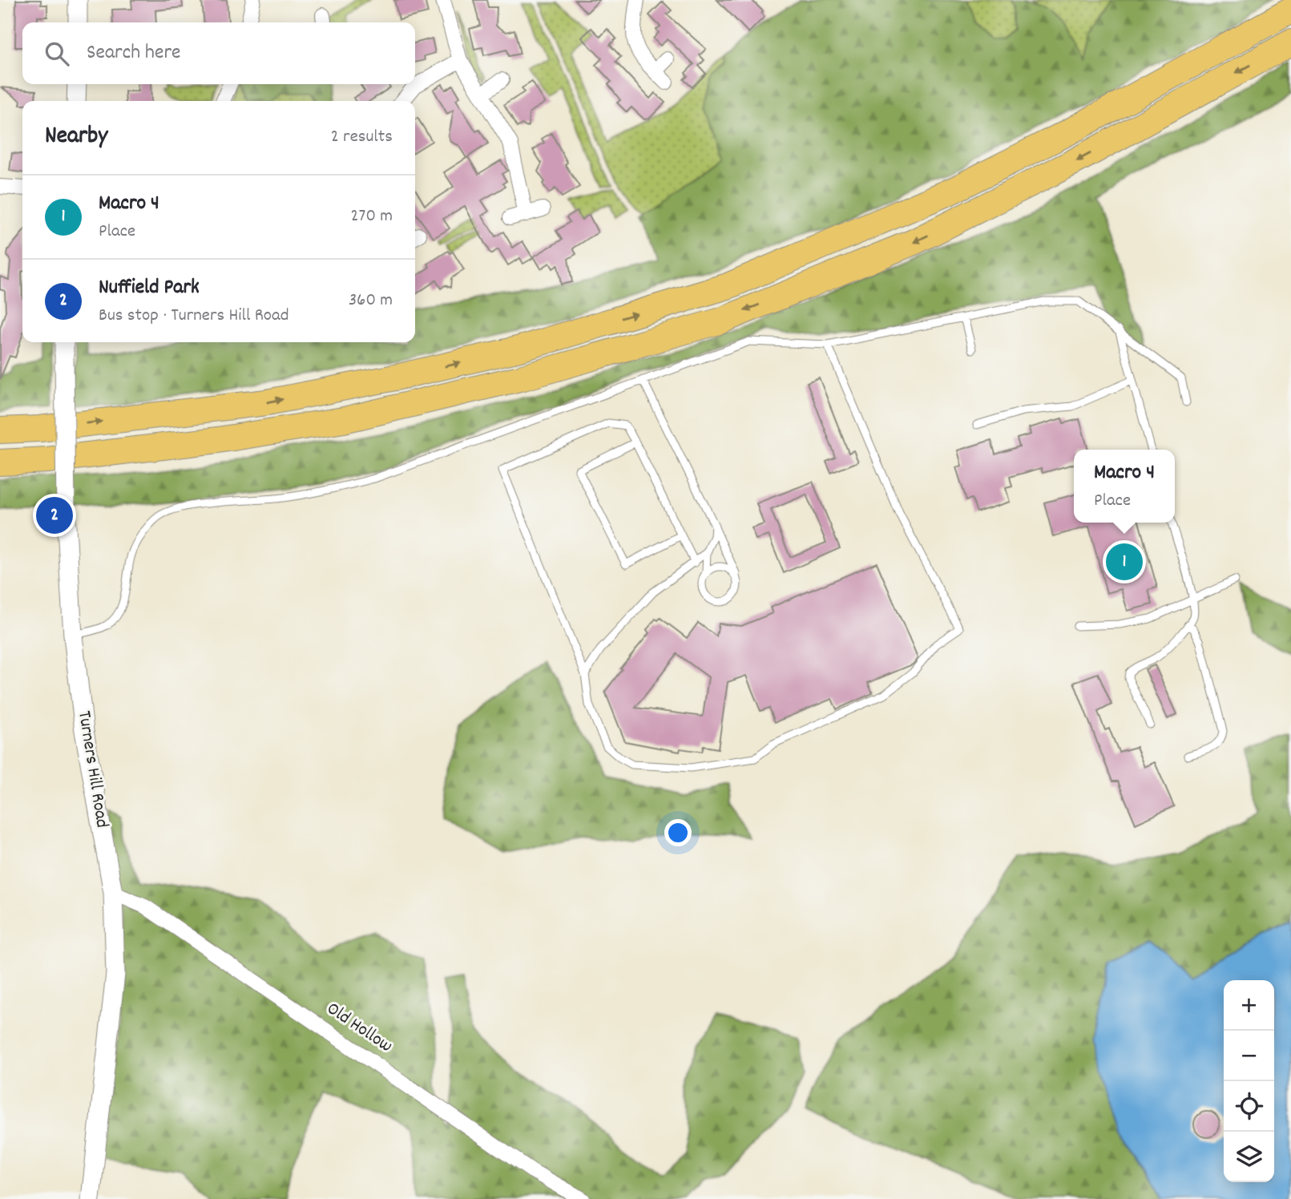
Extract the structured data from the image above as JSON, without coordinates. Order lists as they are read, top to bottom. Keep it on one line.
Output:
{"streets":{"street":["Turners Hill Road","Old Hollow"]},"crossings":[["Turners Hill Road","Old Hollow"]],"page":{"search":"Search here","heading":["Nearby","2 results"],"list":[{"mark":"1","name":"Macro 4","note":"Place","value":"270 m"},{"mark":"2","name":"Nuffield Park","note":"Bus stop · Turners Hill Road","value":"360 m"}],"popup":["Macro 4","Place"],"pins":["2","1"],"map_buttons":["+","−"]}}
